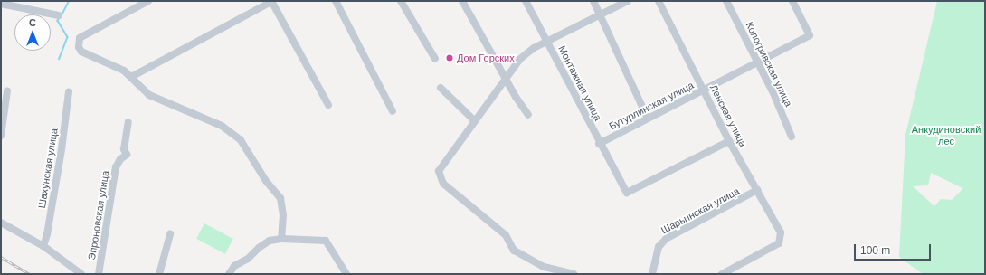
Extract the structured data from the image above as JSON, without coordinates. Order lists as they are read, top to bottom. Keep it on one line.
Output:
{"streets":{"street":["Кологривская улица","Монтажная улица","Бутурлинская улица","Ленская улица","Шахунская улица","Шарьинская улица","Эпроновская улица"]},"crossings":[["Кологривская улица","Бутурлинская улица"],["Монтажная улица","Бутурлинская улица"],["Монтажная улица","Ленская улица"],["Бутурлинская улица","Ленская улица"],["Ленская улица","Шарьинская улица"]],"parks":["Анкудиновский лес"],"places":["Дом Горских"],"scale_bar":"100 m","north":"top"}
